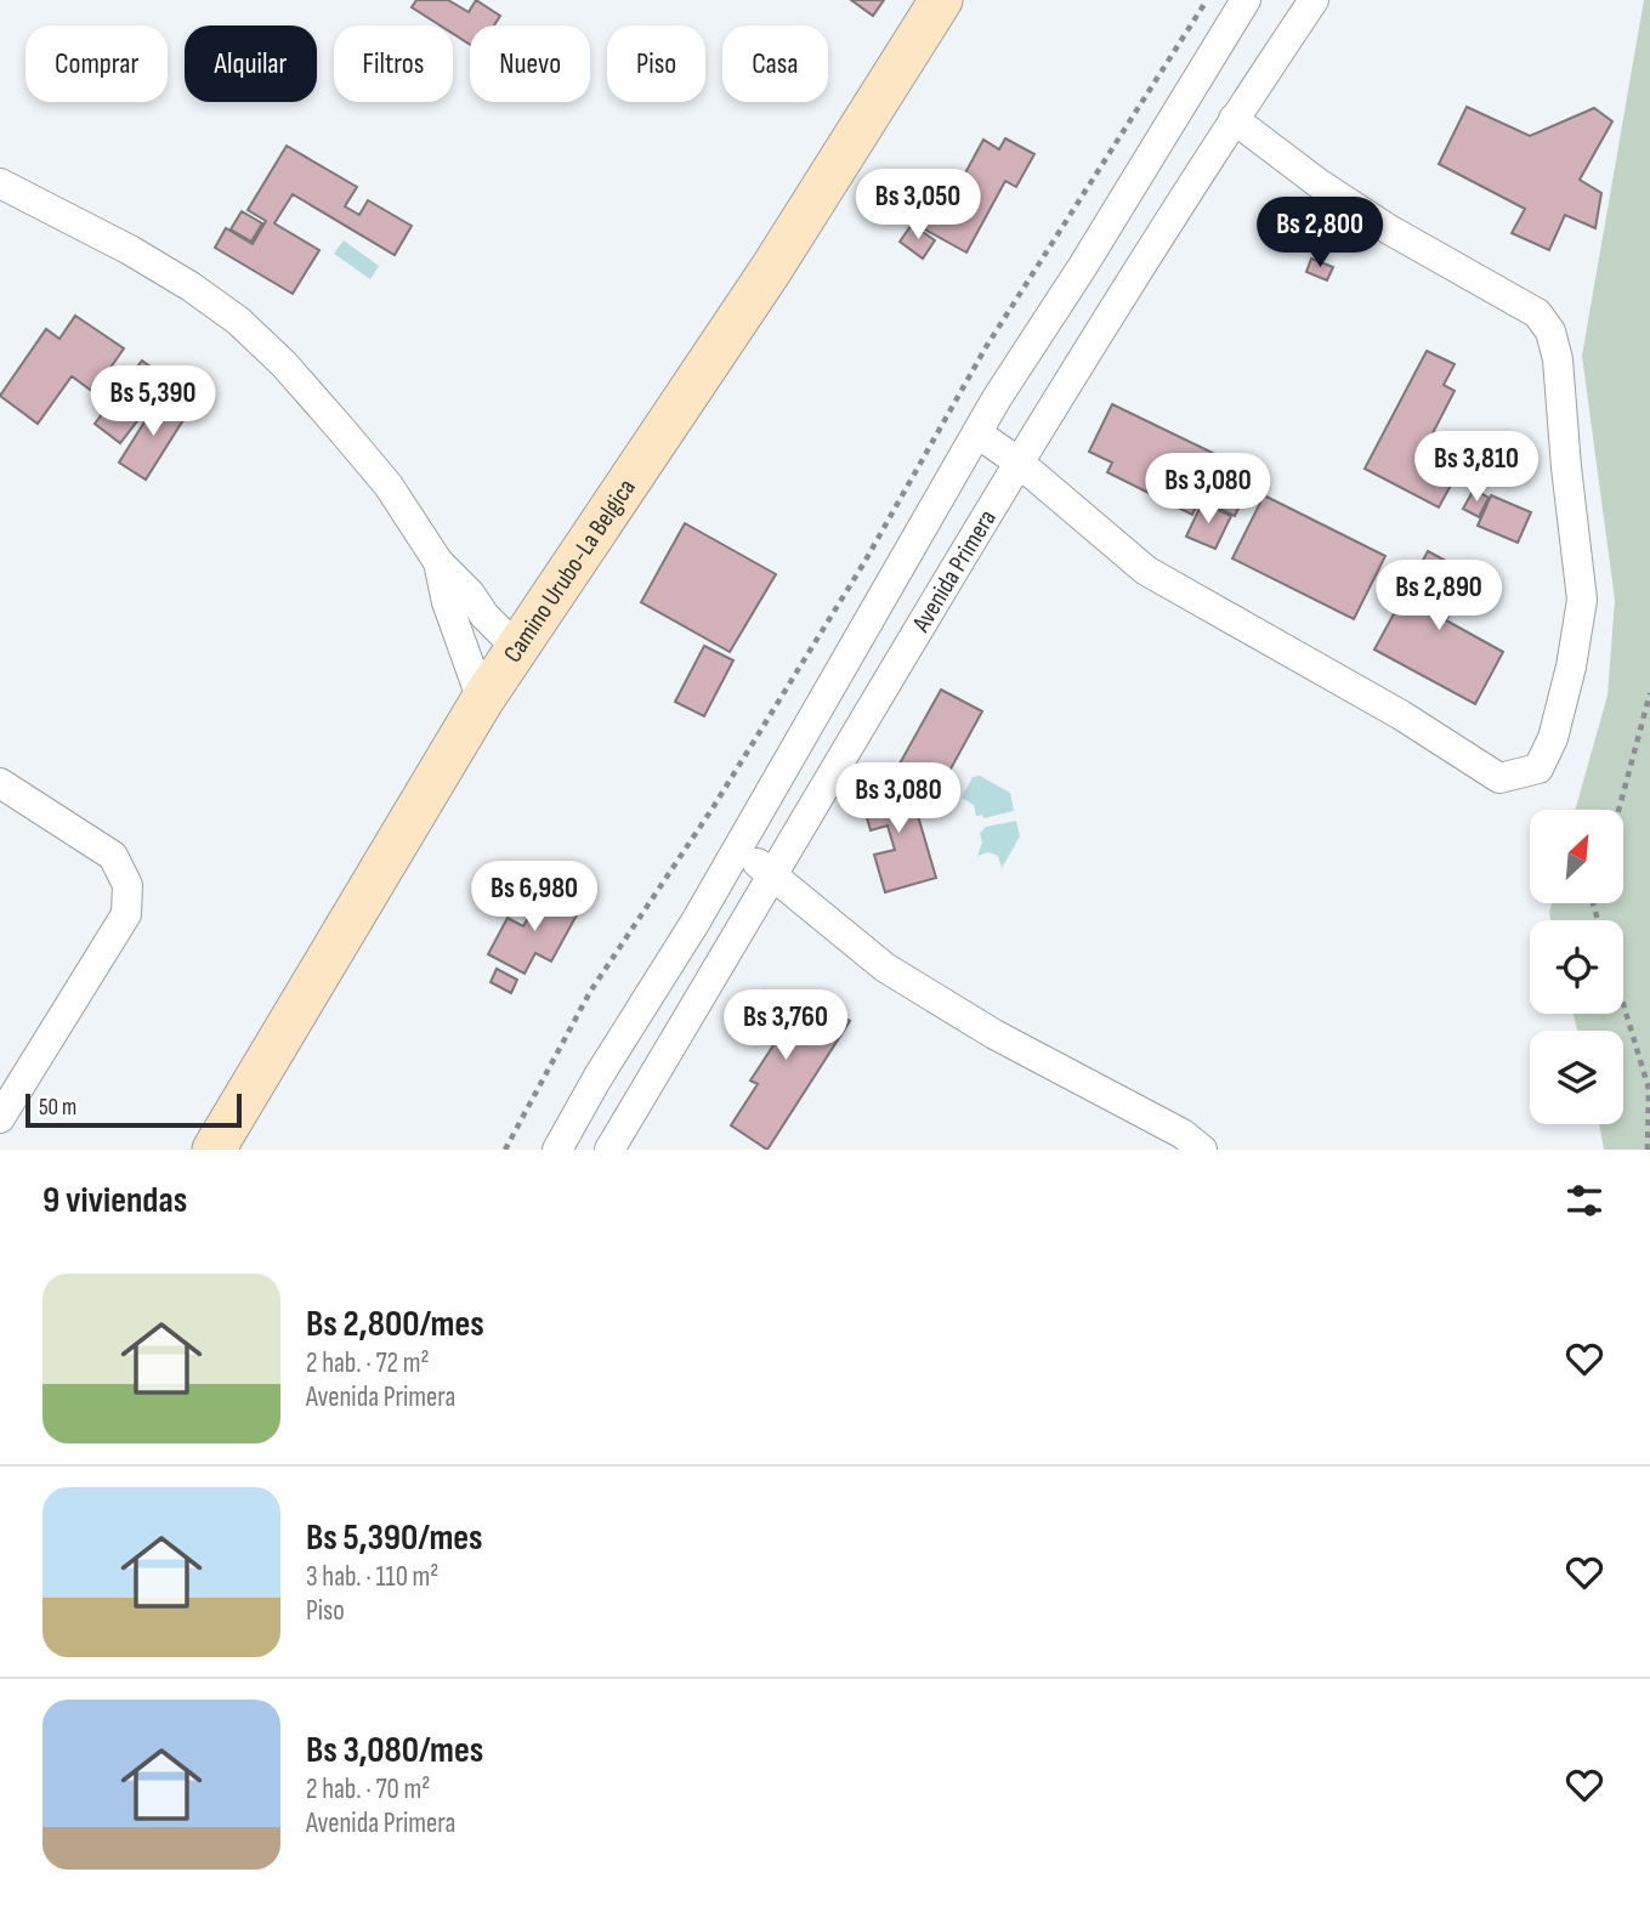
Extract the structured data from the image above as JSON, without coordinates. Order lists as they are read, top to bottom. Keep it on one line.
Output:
{"streets":{"main road":["Camino Urubo-La Belgica"],"street":["Avenida Primera"]},"scale_bar":"50 m","north":"top right","page":{"chip":["Comprar","Alquilar","Filtros","Nuevo","Piso","Casa"],"price":["Bs 3,050","Bs 2,800","Bs 5,390","Bs 3,810","Bs 3,080","Bs 2,890","Bs 3,080","Bs 6,980","Bs 3,760"],"scale":"50 m","heading":"9 viviendas","list":[{"name":"Bs 2,800/mes","note":"2 hab. · 72 m² · Avenida Primera"},{"name":"Bs 5,390/mes","note":"3 hab. · 110 m² · Piso"},{"name":"Bs 3,080/mes","note":"2 hab. · 70 m² · Avenida Primera"}]}}
